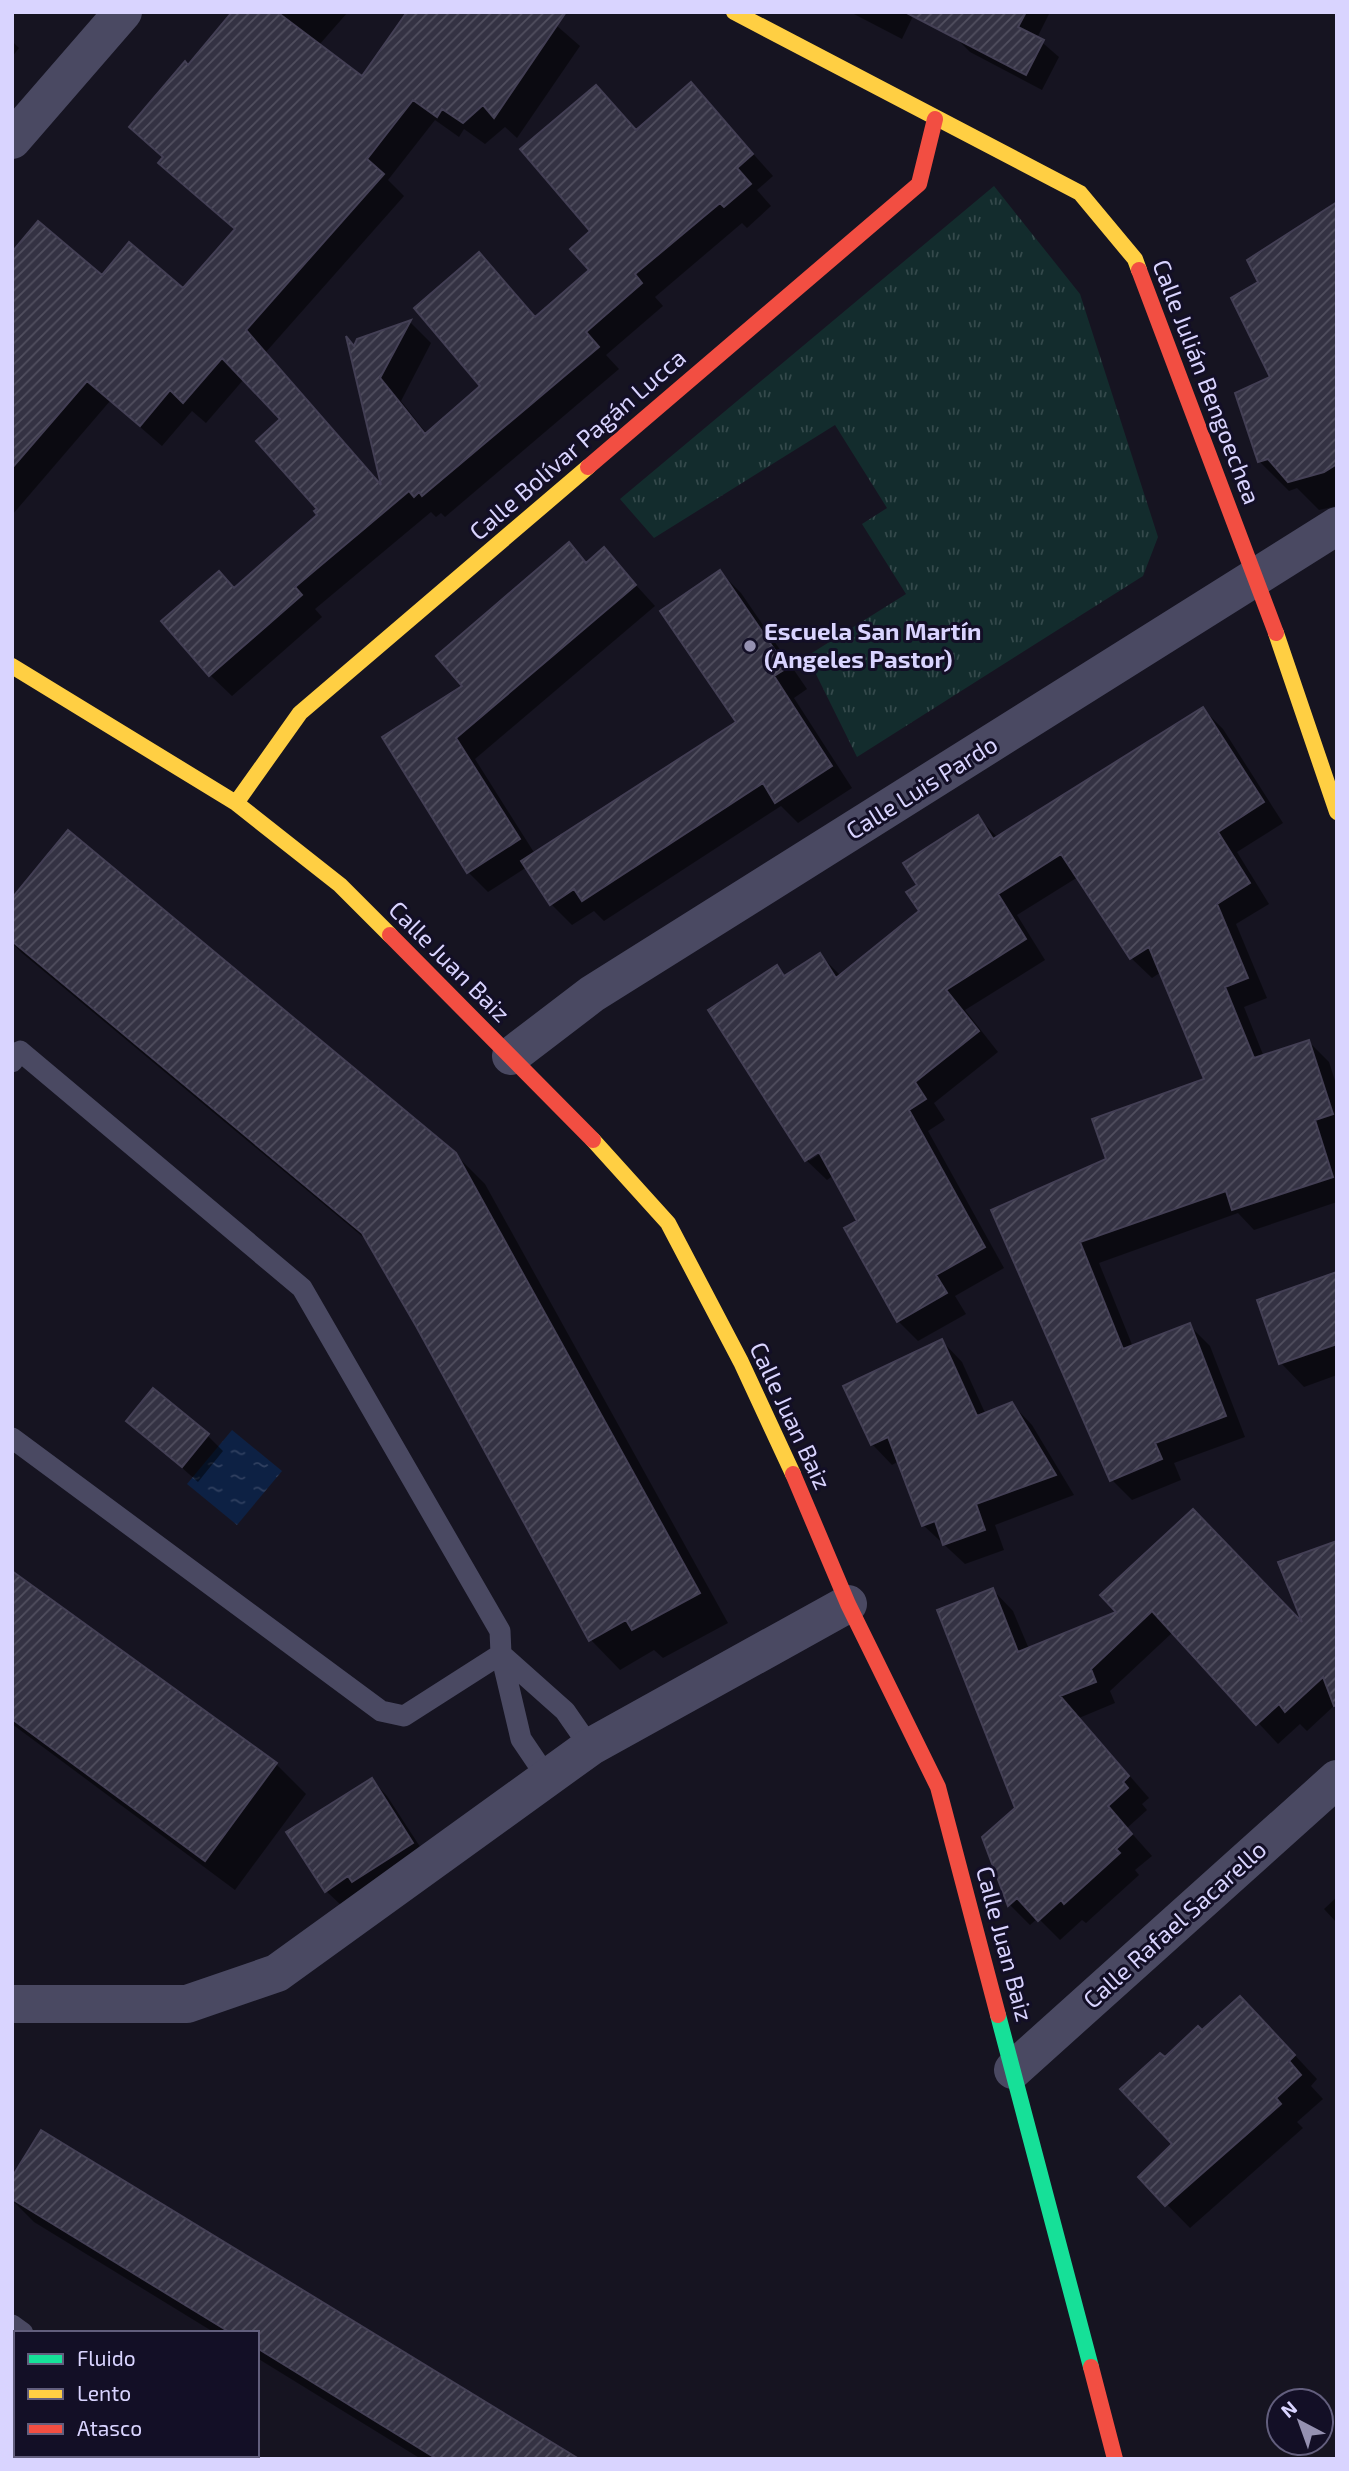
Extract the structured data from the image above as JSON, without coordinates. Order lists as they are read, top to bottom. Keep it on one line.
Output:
{"streets":{"street":["Calle Julián Bengoechea","Calle Bolívar Pagán Lucca","Calle Luis Pardo","Calle Juan Baiz","Calle Rafael Sacarello"]},"crossings":[["Calle Julián Bengoechea","Calle Bolívar Pagán Lucca"],["Calle Julián Bengoechea","Calle Luis Pardo"],["Calle Bolívar Pagán Lucca","Calle Juan Baiz"],["Calle Luis Pardo","Calle Juan Baiz"],["Calle Juan Baiz","Calle Rafael Sacarello"]],"places":["Escuela San Martín (Angeles Pastor)"],"legend":["Fluido","Lento","Atasco"],"north":"top left"}
